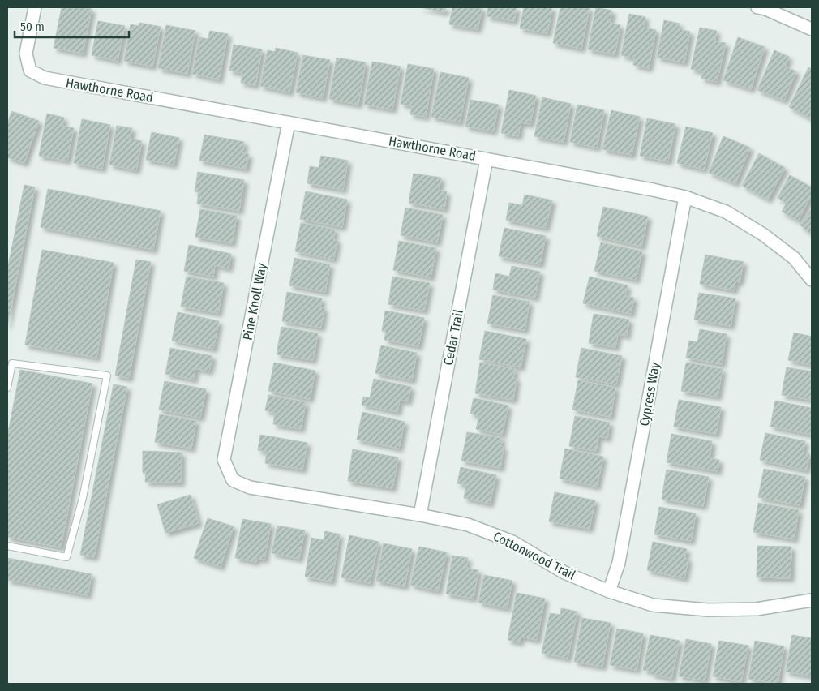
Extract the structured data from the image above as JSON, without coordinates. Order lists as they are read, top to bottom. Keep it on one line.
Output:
{"streets":{"street":["Hawthorne Road","Pine Knoll Way","Cedar Trail","Cypress Way","Cottonwood Trail"]},"crossings":[["Hawthorne Road","Pine Knoll Way"],["Hawthorne Road","Cedar Trail"],["Hawthorne Road","Cypress Way"],["Pine Knoll Way","Cottonwood Trail"],["Cedar Trail","Cottonwood Trail"],["Cypress Way","Cottonwood Trail"]],"scale_bar":"50 m"}
